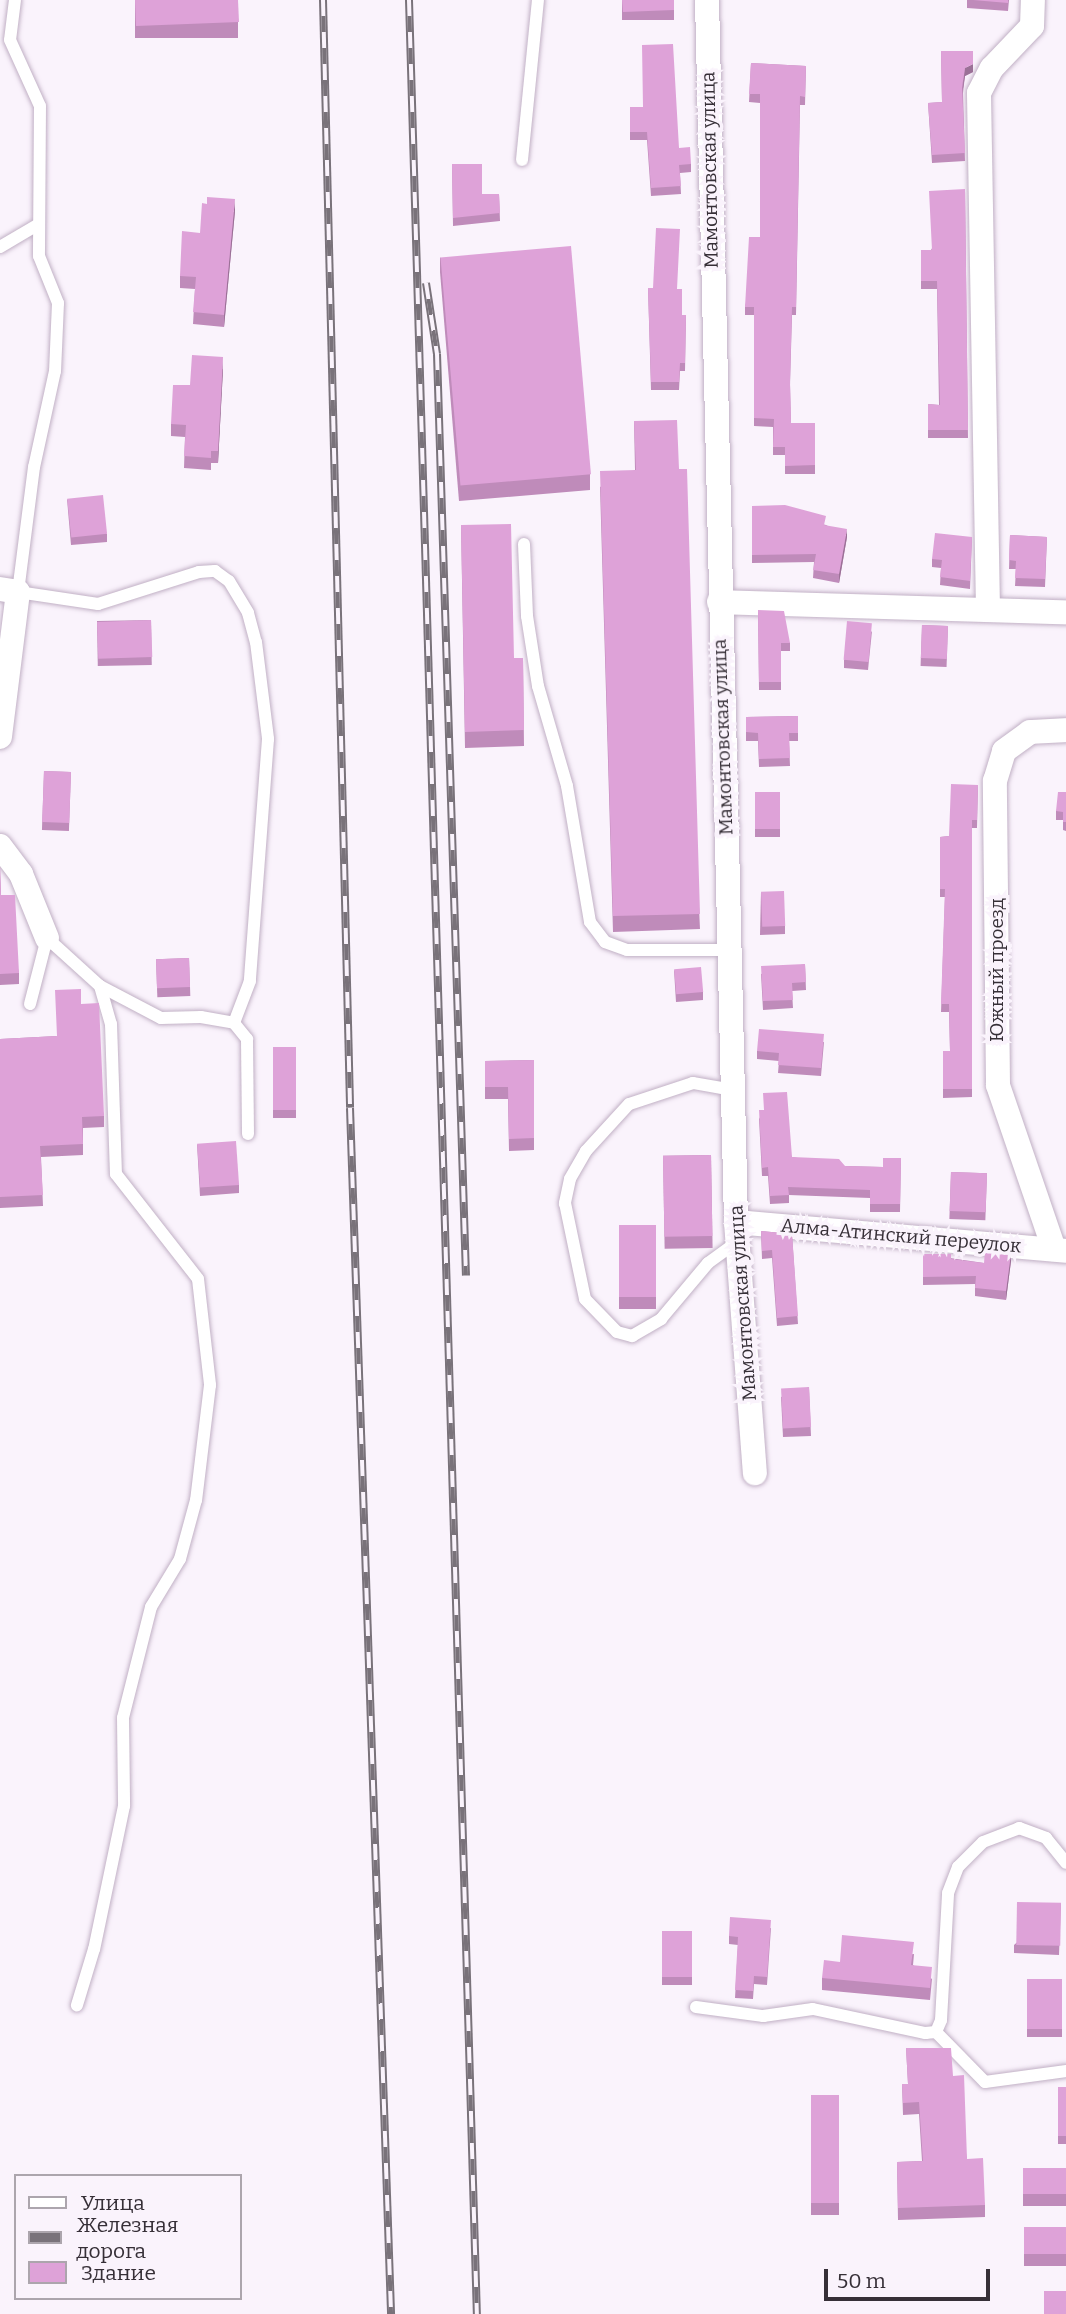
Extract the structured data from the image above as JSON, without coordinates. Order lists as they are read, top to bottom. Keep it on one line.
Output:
{"streets":{"street":["Мамонтовская улица","Южный проезд","Алма-Атинский переулок"]},"crossings":[["Мамонтовская улица","Алма-Атинский переулок"],["Южный проезд","Алма-Атинский переулок"]],"legend":["Улица","Железная дорога","Здание"],"scale_bar":"50 m"}
